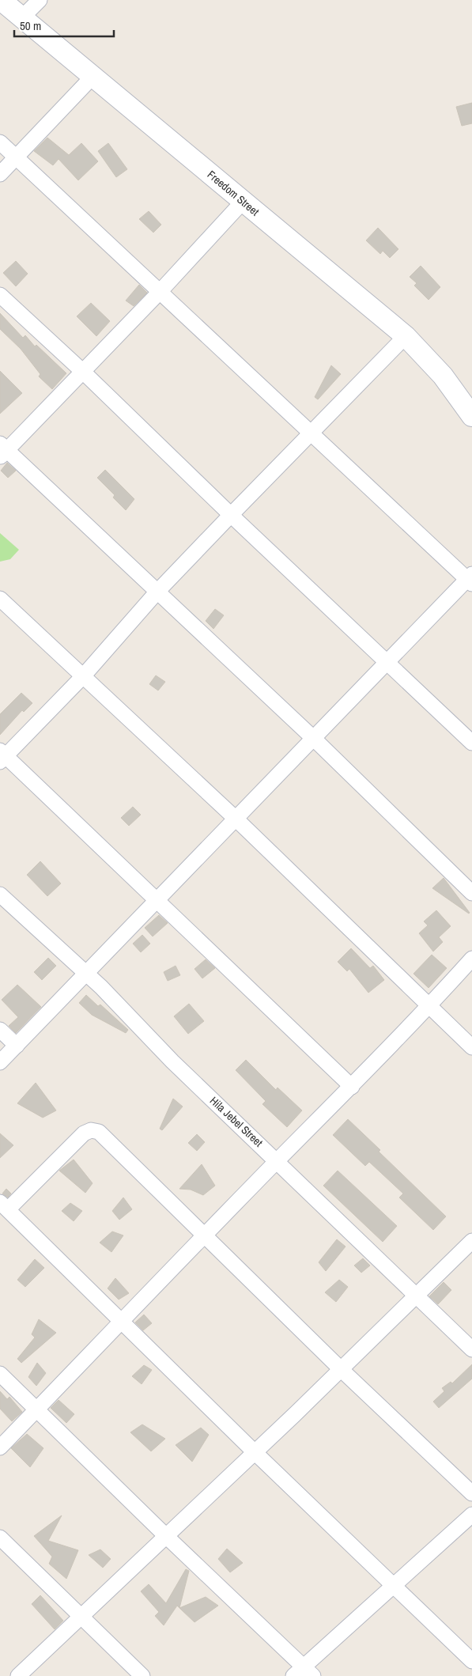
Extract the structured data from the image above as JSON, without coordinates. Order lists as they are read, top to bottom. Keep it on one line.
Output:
{"streets":{"main road":["Freedom Street"],"street":["Hila Jebel Street"]},"scale_bar":"50 m"}
